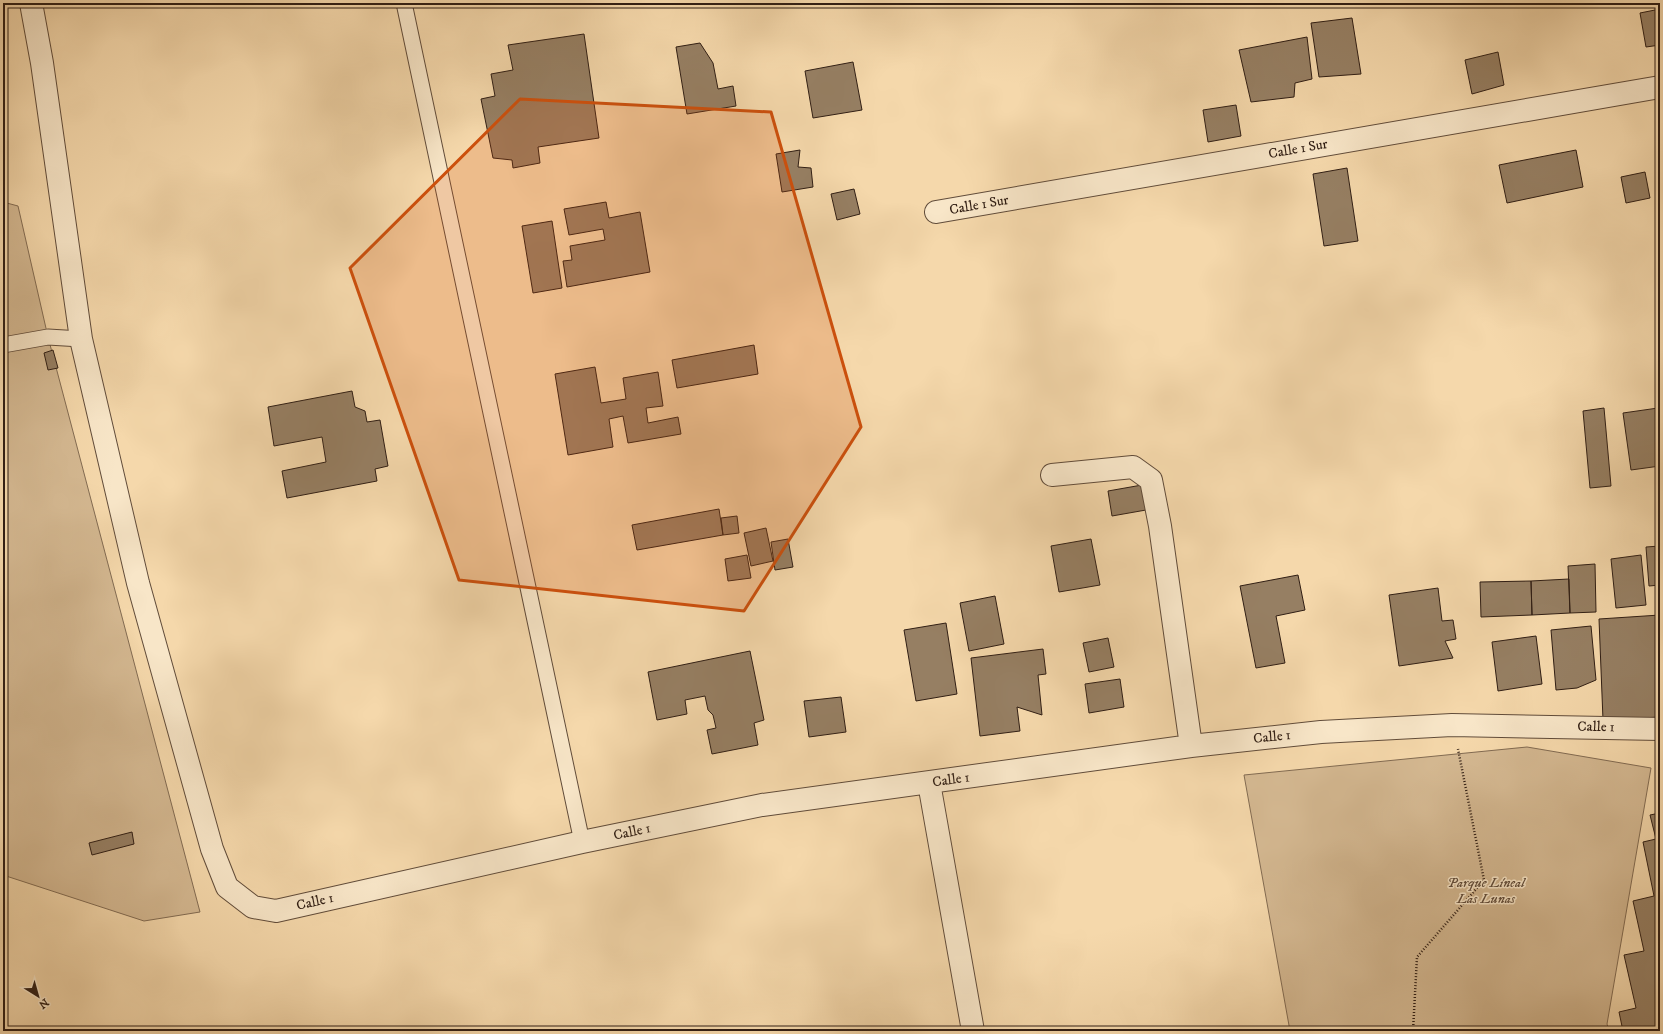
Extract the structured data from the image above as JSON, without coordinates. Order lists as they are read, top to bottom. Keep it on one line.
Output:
{"streets":{"street":["Calle 1 Sur","Calle 1"]},"parks":["Parque Líneal Las Lunas"],"north":"bottom right"}
